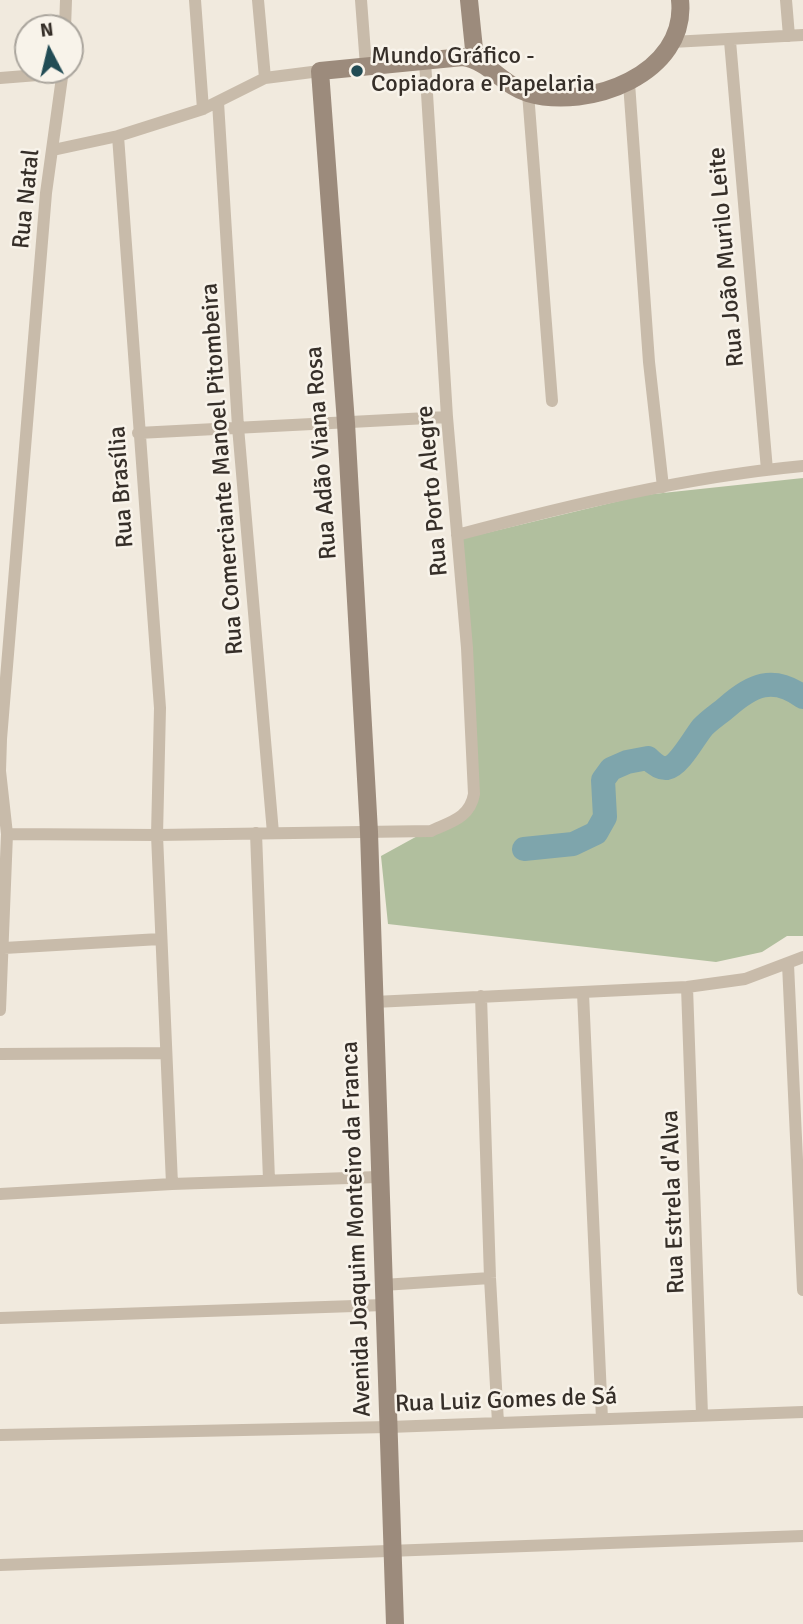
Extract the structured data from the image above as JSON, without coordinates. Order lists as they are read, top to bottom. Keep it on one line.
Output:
{"streets":{"street":["Rua Natal","Rua João Murilo Leite","Rua Adão Viana Rosa","Rua Comerciante Manoel Pitombeira","Rua Brasília","Rua Porto Alegre","Rua Estrela d'Alva","Avenida Joaquim Monteiro da Franca","Rua Luiz Gomes de Sá"]},"crossings":[["Rua Adão Viana Rosa","Rua Porto Alegre"],["Rua Adão Viana Rosa","Avenida Joaquim Monteiro da Franca"],["Rua Porto Alegre","Avenida Joaquim Monteiro da Franca"],["Rua Estrela d'Alva","Rua Luiz Gomes de Sá"],["Avenida Joaquim Monteiro da Franca","Rua Luiz Gomes de Sá"]],"places":["Mundo Gráfico - Copiadora e Papelaria"],"north":"top"}
